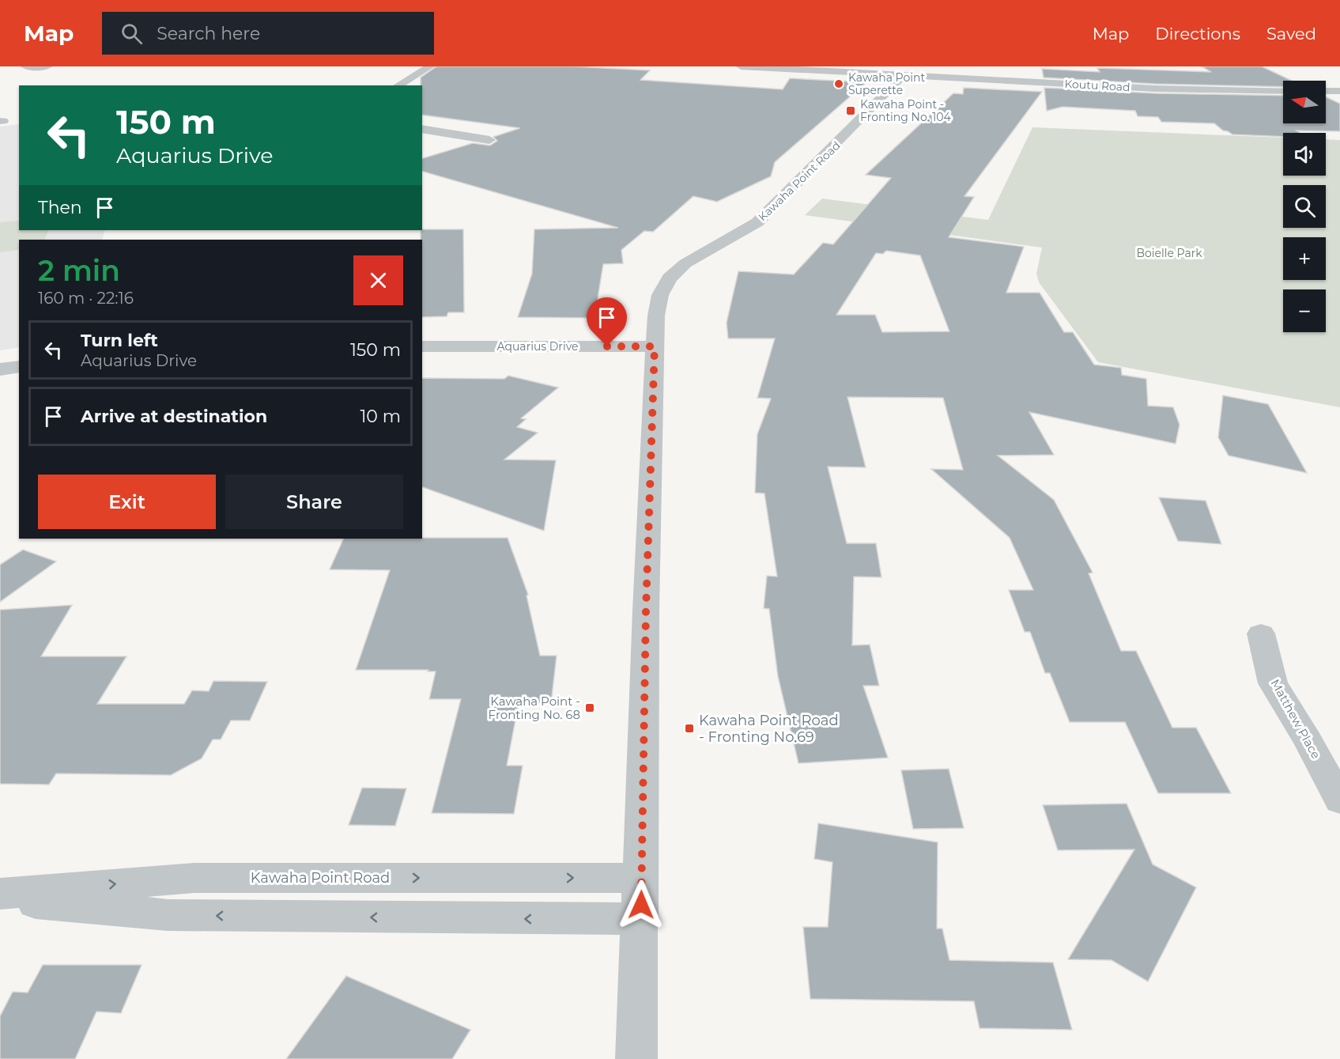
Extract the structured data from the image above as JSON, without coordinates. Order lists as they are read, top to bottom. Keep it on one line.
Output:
{"streets":{"street":["Koutu Road","Kawaha Point Road","Aquarius Drive","Matthew Place"]},"crossings":[["Koutu Road","Kawaha Point Road"],["Kawaha Point Road","Aquarius Drive"]],"parks":["Boielle Park"],"places":{"other":["Kawaha Point Superette"],"transit":["Kawaha Point - Fronting No. 104","Kawaha Point - Fronting No. 68","Kawaha Point Road - Fronting No.69"]},"north":"left","page":{"header":"Map","search":"Search here","nav":["Map","Directions","Saved"],"map_buttons":["+","−"],"turn":["150 m","Aquarius Drive"],"then":"Then","heading":["2 min","160 m · 22:16"],"list":[{"name":"Turn left","note":"Aquarius Drive","value":"150 m"},{"name":"Arrive at destination","value":"10 m"}],"buttons":["Exit","Share"]}}
